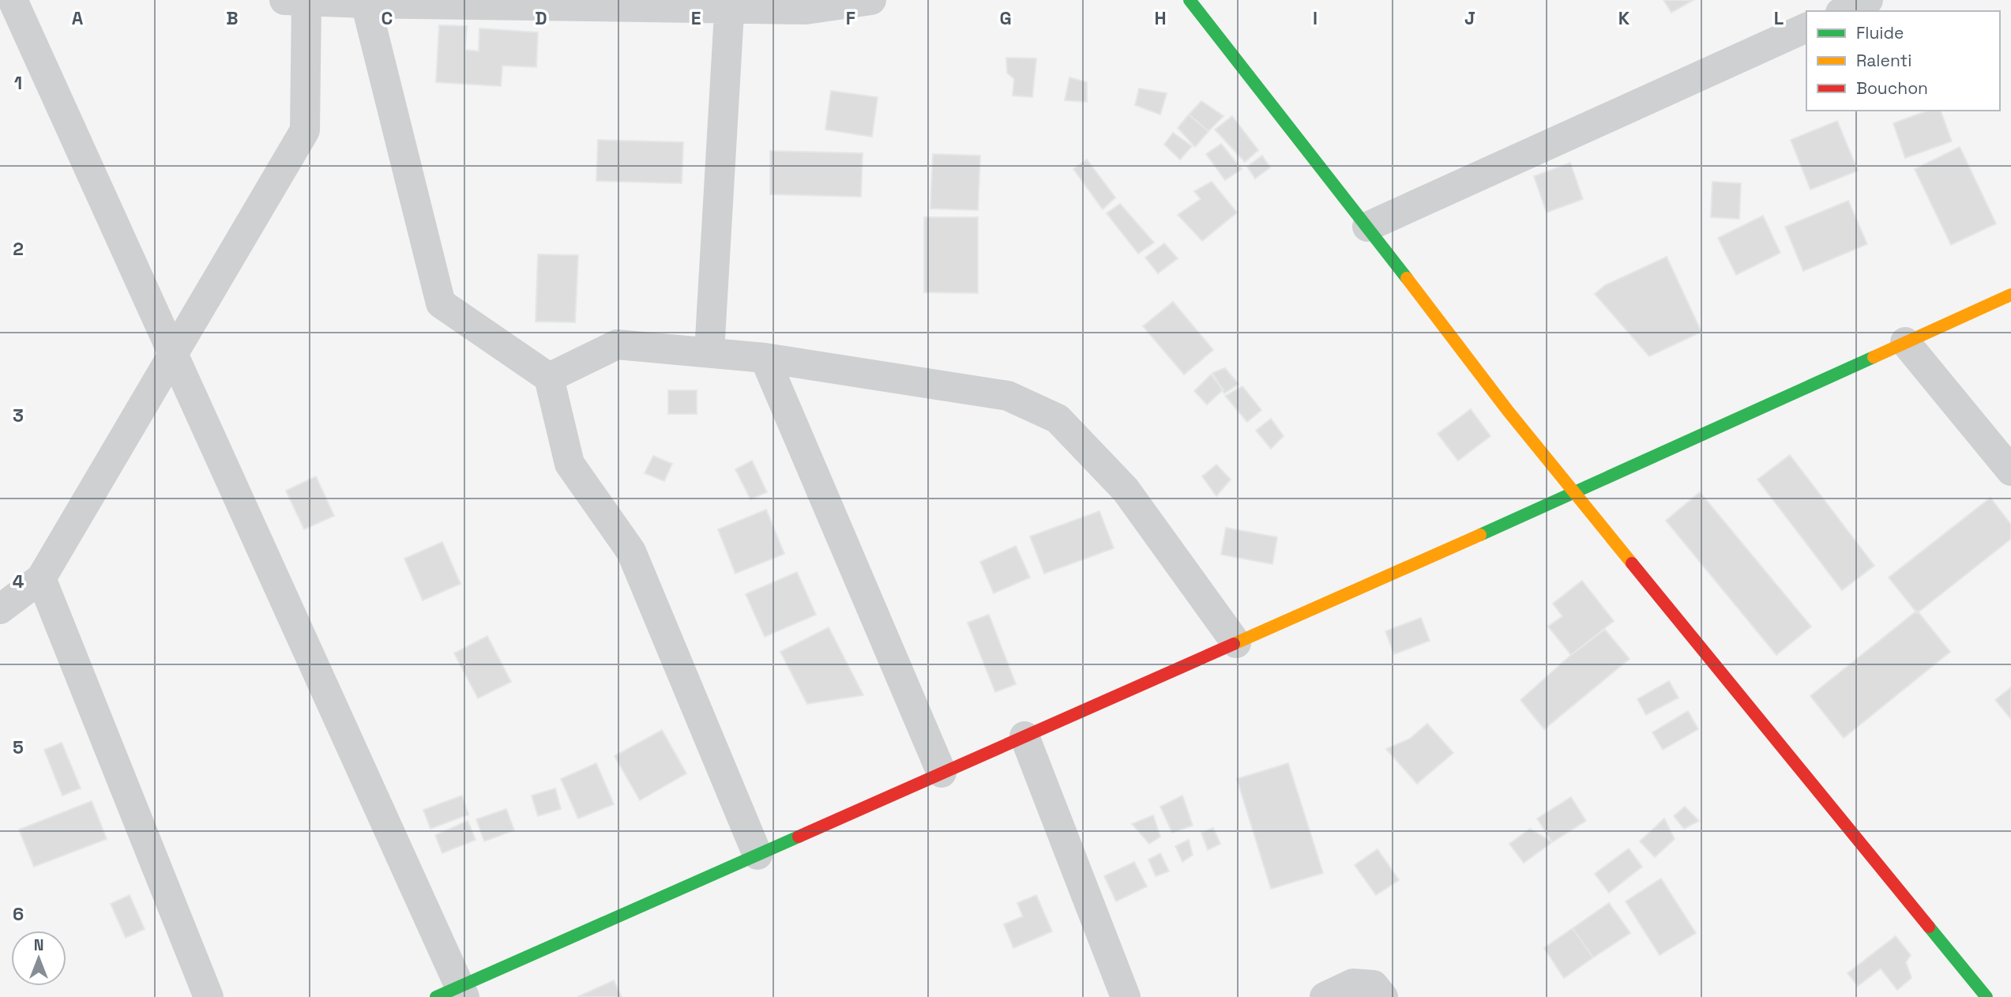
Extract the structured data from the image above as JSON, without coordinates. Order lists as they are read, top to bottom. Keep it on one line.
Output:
{"legend":["Fluide","Ralenti","Bouchon"],"north":"top","grid":{"columns":["A","B","C","D","E","F","G","H","I","J","K","L"],"rows":["1","2","3","4","5","6"]}}
